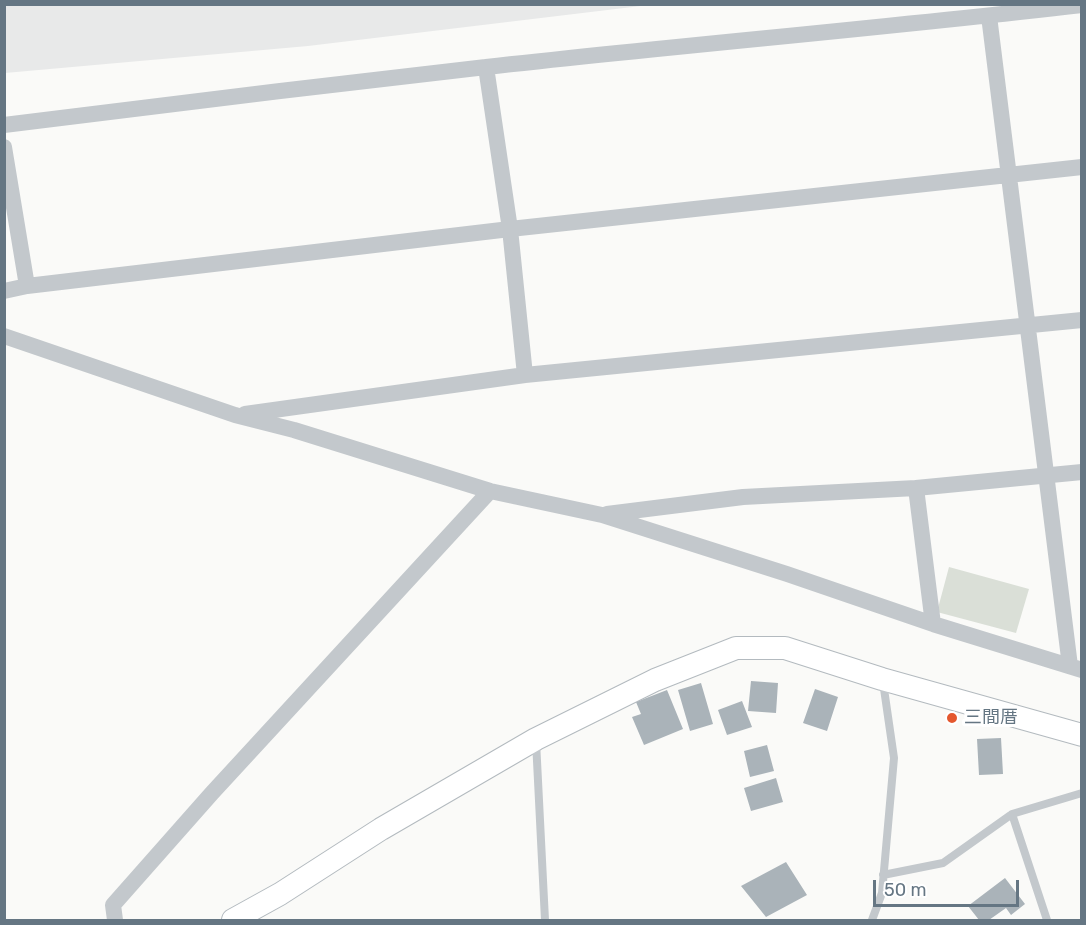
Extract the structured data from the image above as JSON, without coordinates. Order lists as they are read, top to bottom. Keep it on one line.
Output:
{"places":["三間厝"],"scale_bar":"50 m"}
